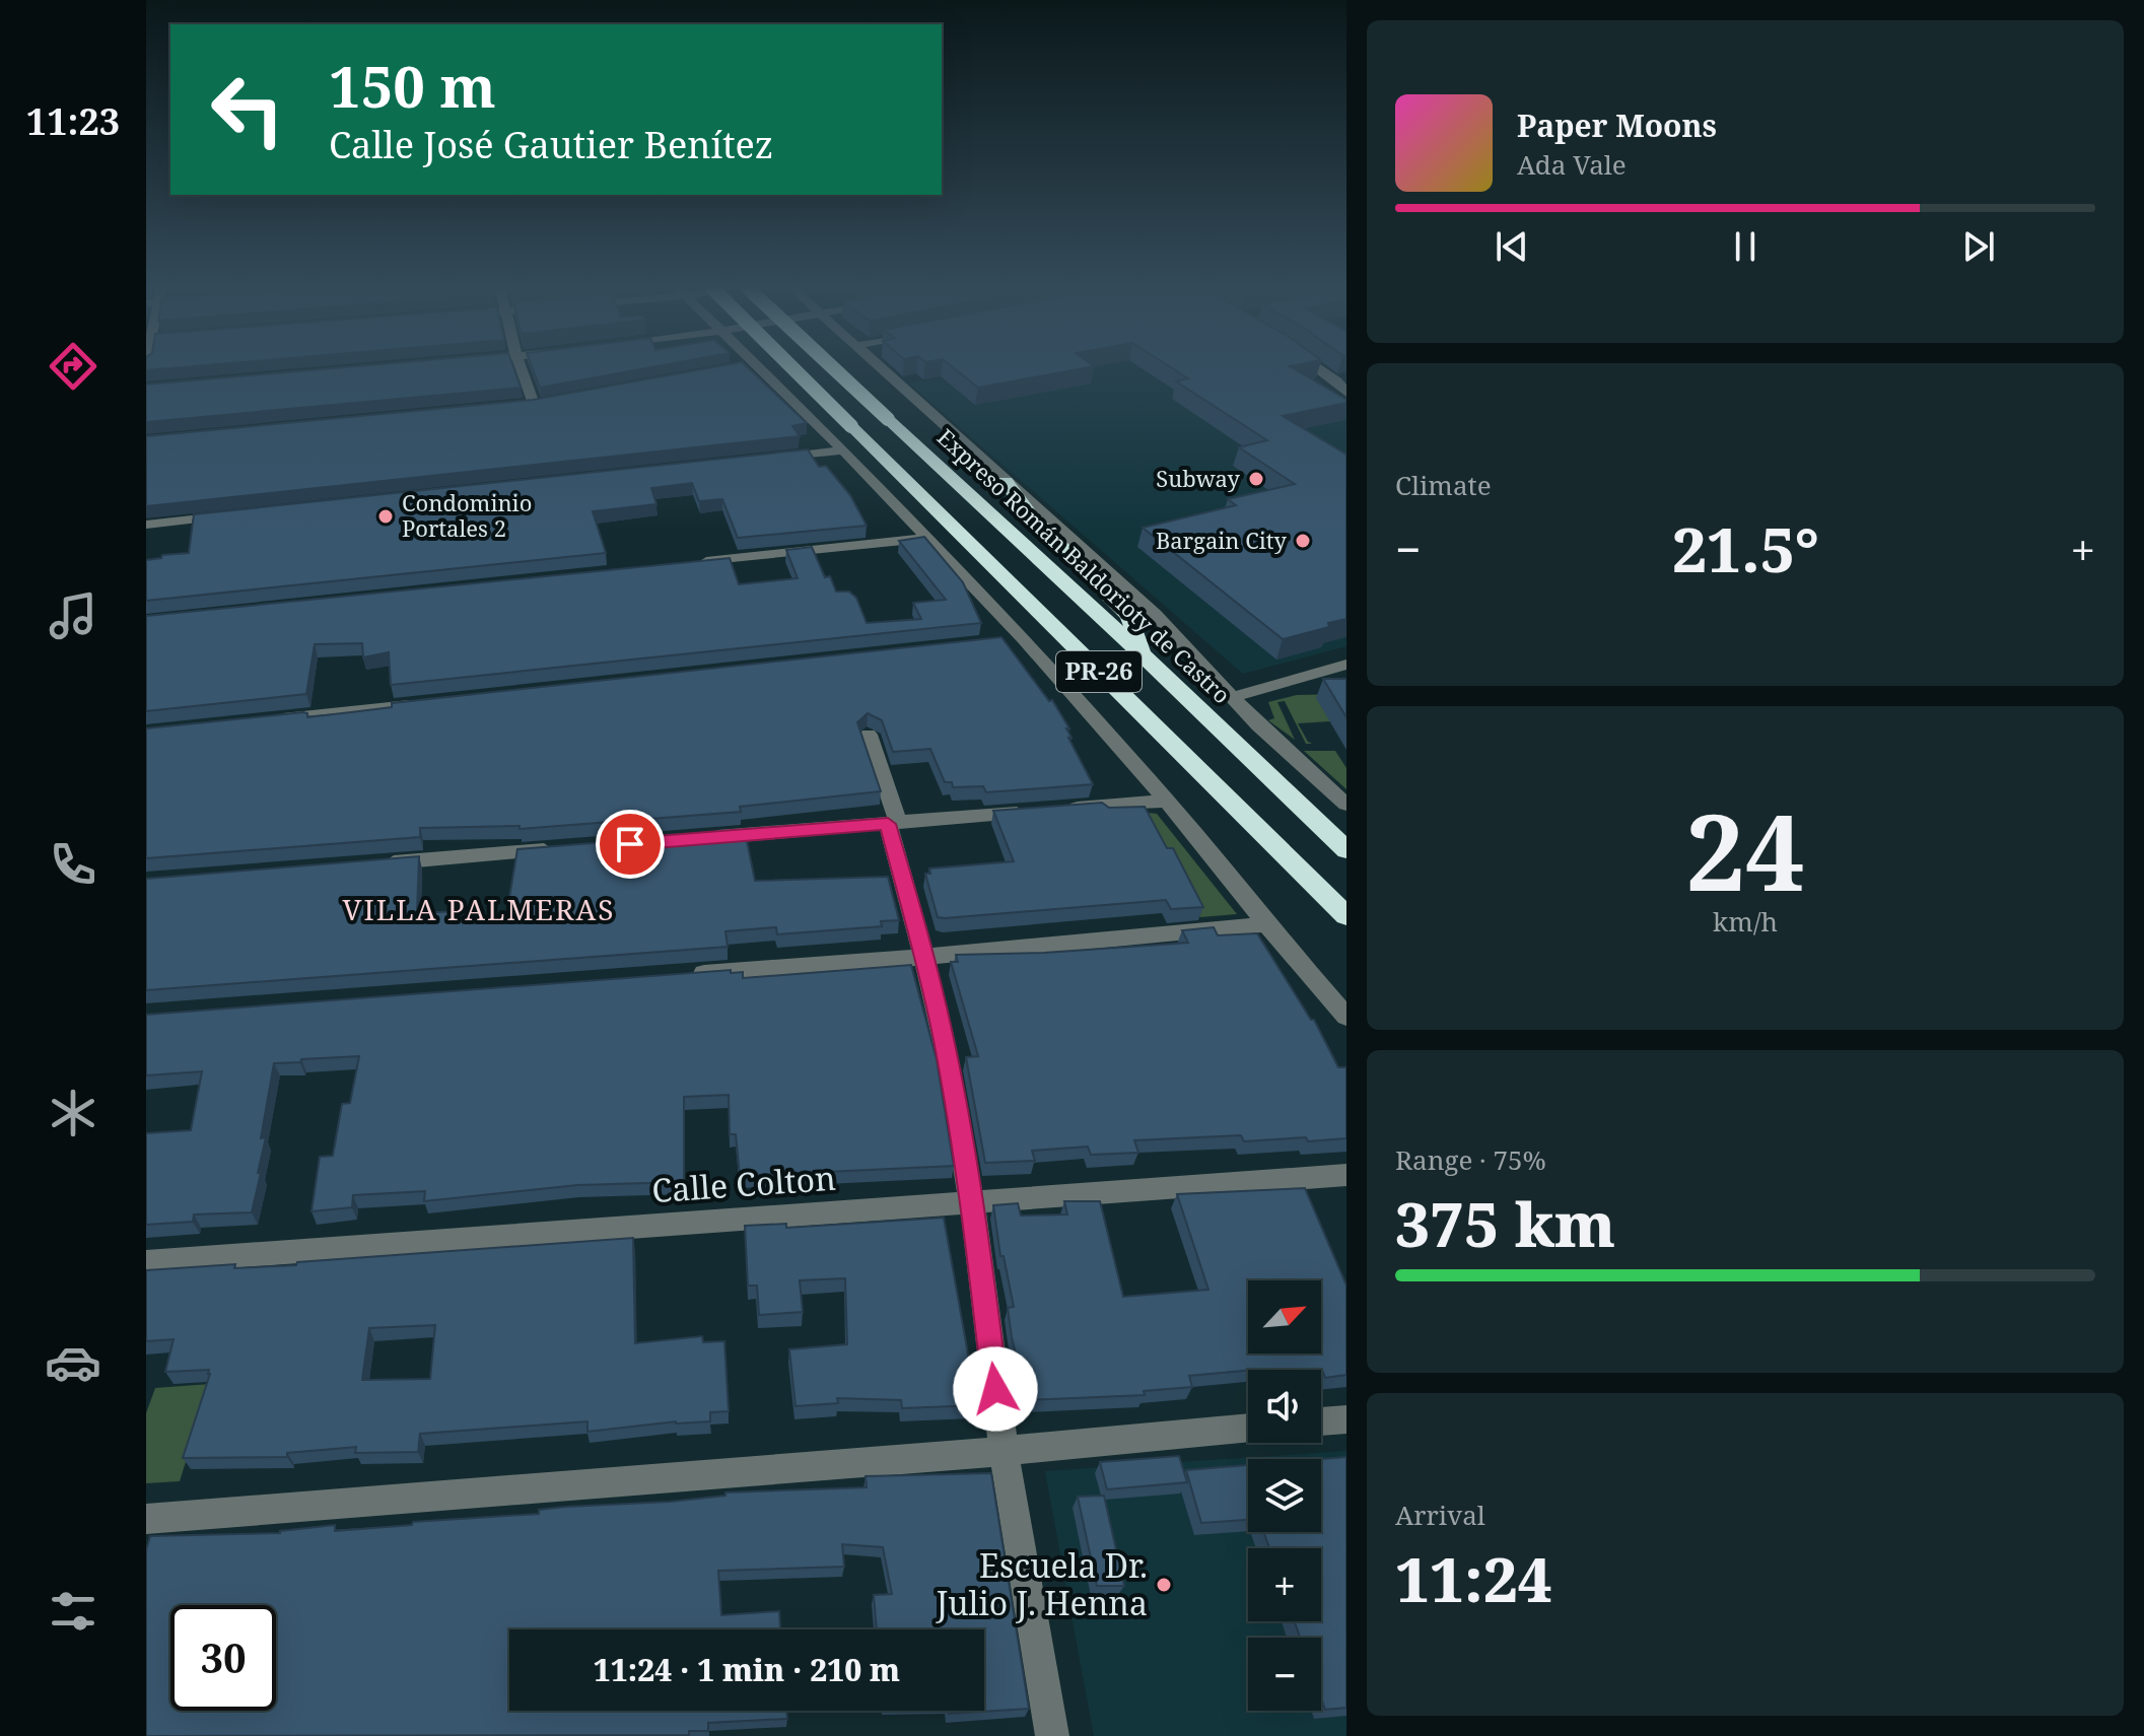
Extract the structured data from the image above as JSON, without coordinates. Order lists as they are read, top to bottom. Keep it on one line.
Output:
{"streets":{"highway":["Expreso Román Baldorioty de Castro","PR-26"],"street":["Calle Colton"]},"districts":["VILLA PALMERAS"],"places":["Subway","Condominio Portales 2","Bargain City","Escuela Dr. Julio J. Henna"],"north":"top right","page":{"tabs":"11:23","turn":["150 m","Calle José Gautier Benítez"],"song":["Paper Moons","Ada Vale"],"tile":["Climate",["24","km/h"],["Range · 75%","375 km"],["Arrival","11:24"]],"heat":["−","21.5°","+"],"map_buttons":["+","−"],"limit":"30","trip":"11:24 · 1 min · 210 m"}}
